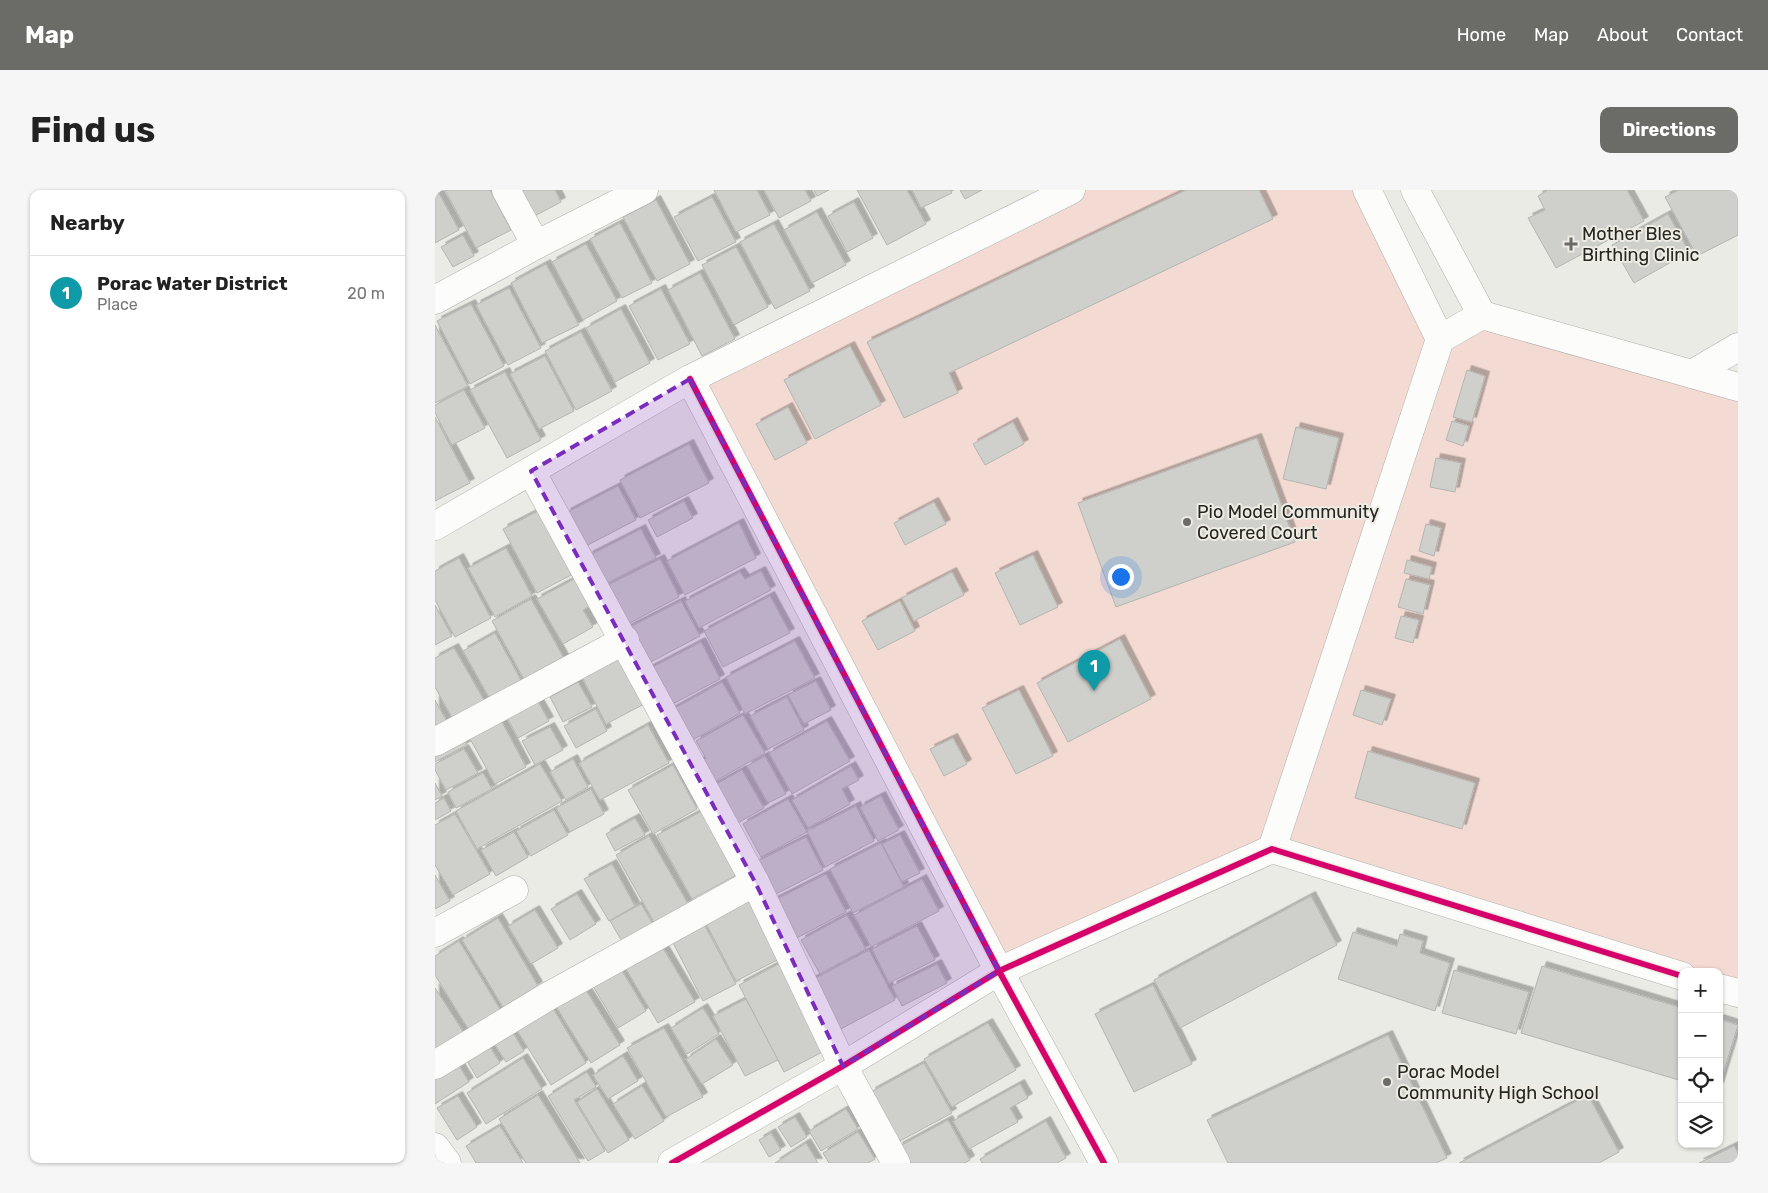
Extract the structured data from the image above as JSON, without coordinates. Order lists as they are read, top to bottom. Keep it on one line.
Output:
{"places":{"health":["Mother Bles Birthing Clinic"],"other":["Pio Model Community Covered Court","Porac Model Community High School"]},"page":{"header":"Map","nav":["Home","Map","About","Contact"],"buttons":"Directions","title":"Find us","heading":"Nearby","list":[{"mark":"1","name":"Porac Water District","note":"Place","value":"20 m"}],"pins":"1","map_buttons":["+","−"]}}
